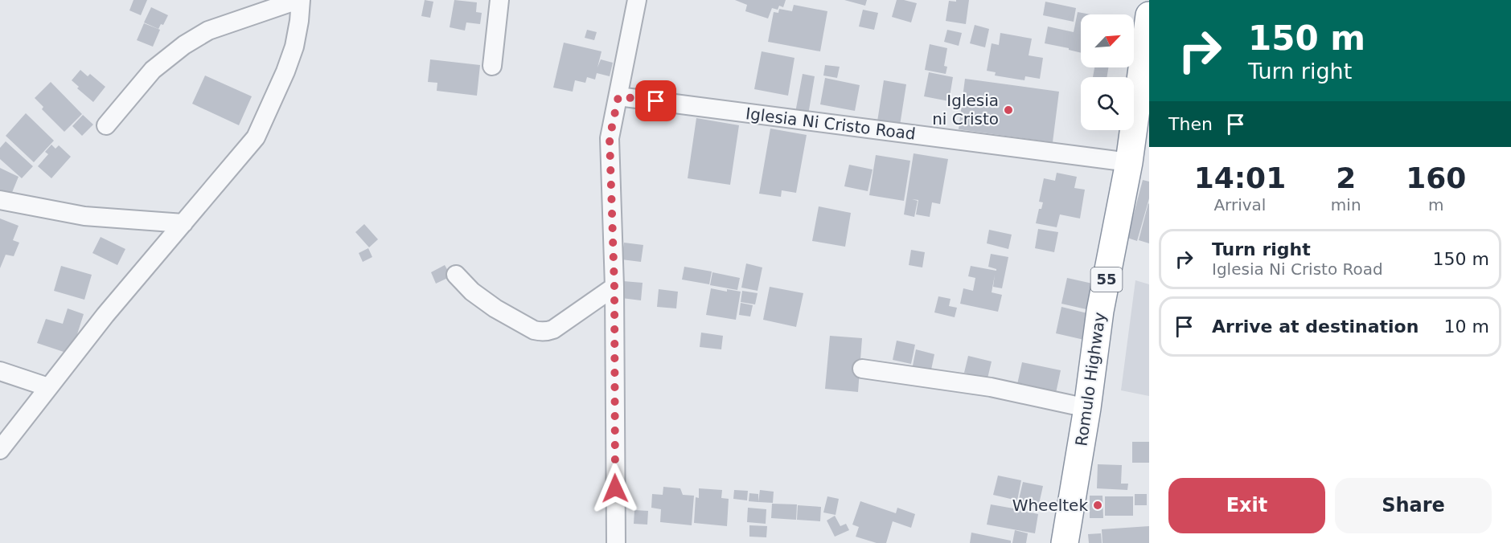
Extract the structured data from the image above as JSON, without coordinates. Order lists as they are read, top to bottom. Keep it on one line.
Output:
{"streets":{"highway":["55","Romulo Highway"],"street":["Iglesia Ni Cristo Road"]},"crossings":[["Iglesia Ni Cristo Road","Romulo Highway"]],"places":["Iglesia ni Cristo","Wheeltek"],"north":"top right","page":{"turn":["150 m","Turn right"],"then":"Then","eta":["14:01","Arrival","2","min","160","m"],"list":[{"name":"Turn right","note":"Iglesia Ni Cristo Road","value":"150 m"},{"name":"Arrive at destination","value":"10 m"}],"buttons":["Exit","Share"]}}
